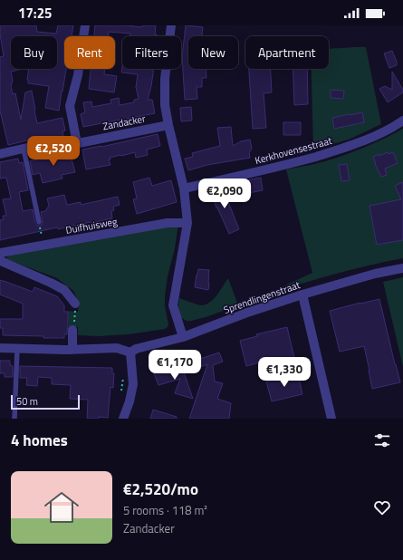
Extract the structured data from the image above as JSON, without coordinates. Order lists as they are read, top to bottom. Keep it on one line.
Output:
{"streets":{"street":["Zandacker","Kerkhovensestraat","Duifhuisweg","Sprendlingenstraat"]},"scale_bar":"50 m","page":{"status":"17:25","chip":["Buy","Rent","Filters","New","Apartment"],"price":["€2,520","€2,090","€1,170","€1,330"],"scale":"50 m","heading":"4 homes","list":[{"name":"€2,520/mo","note":"5 rooms · 118 m² · Zandacker"}]}}
